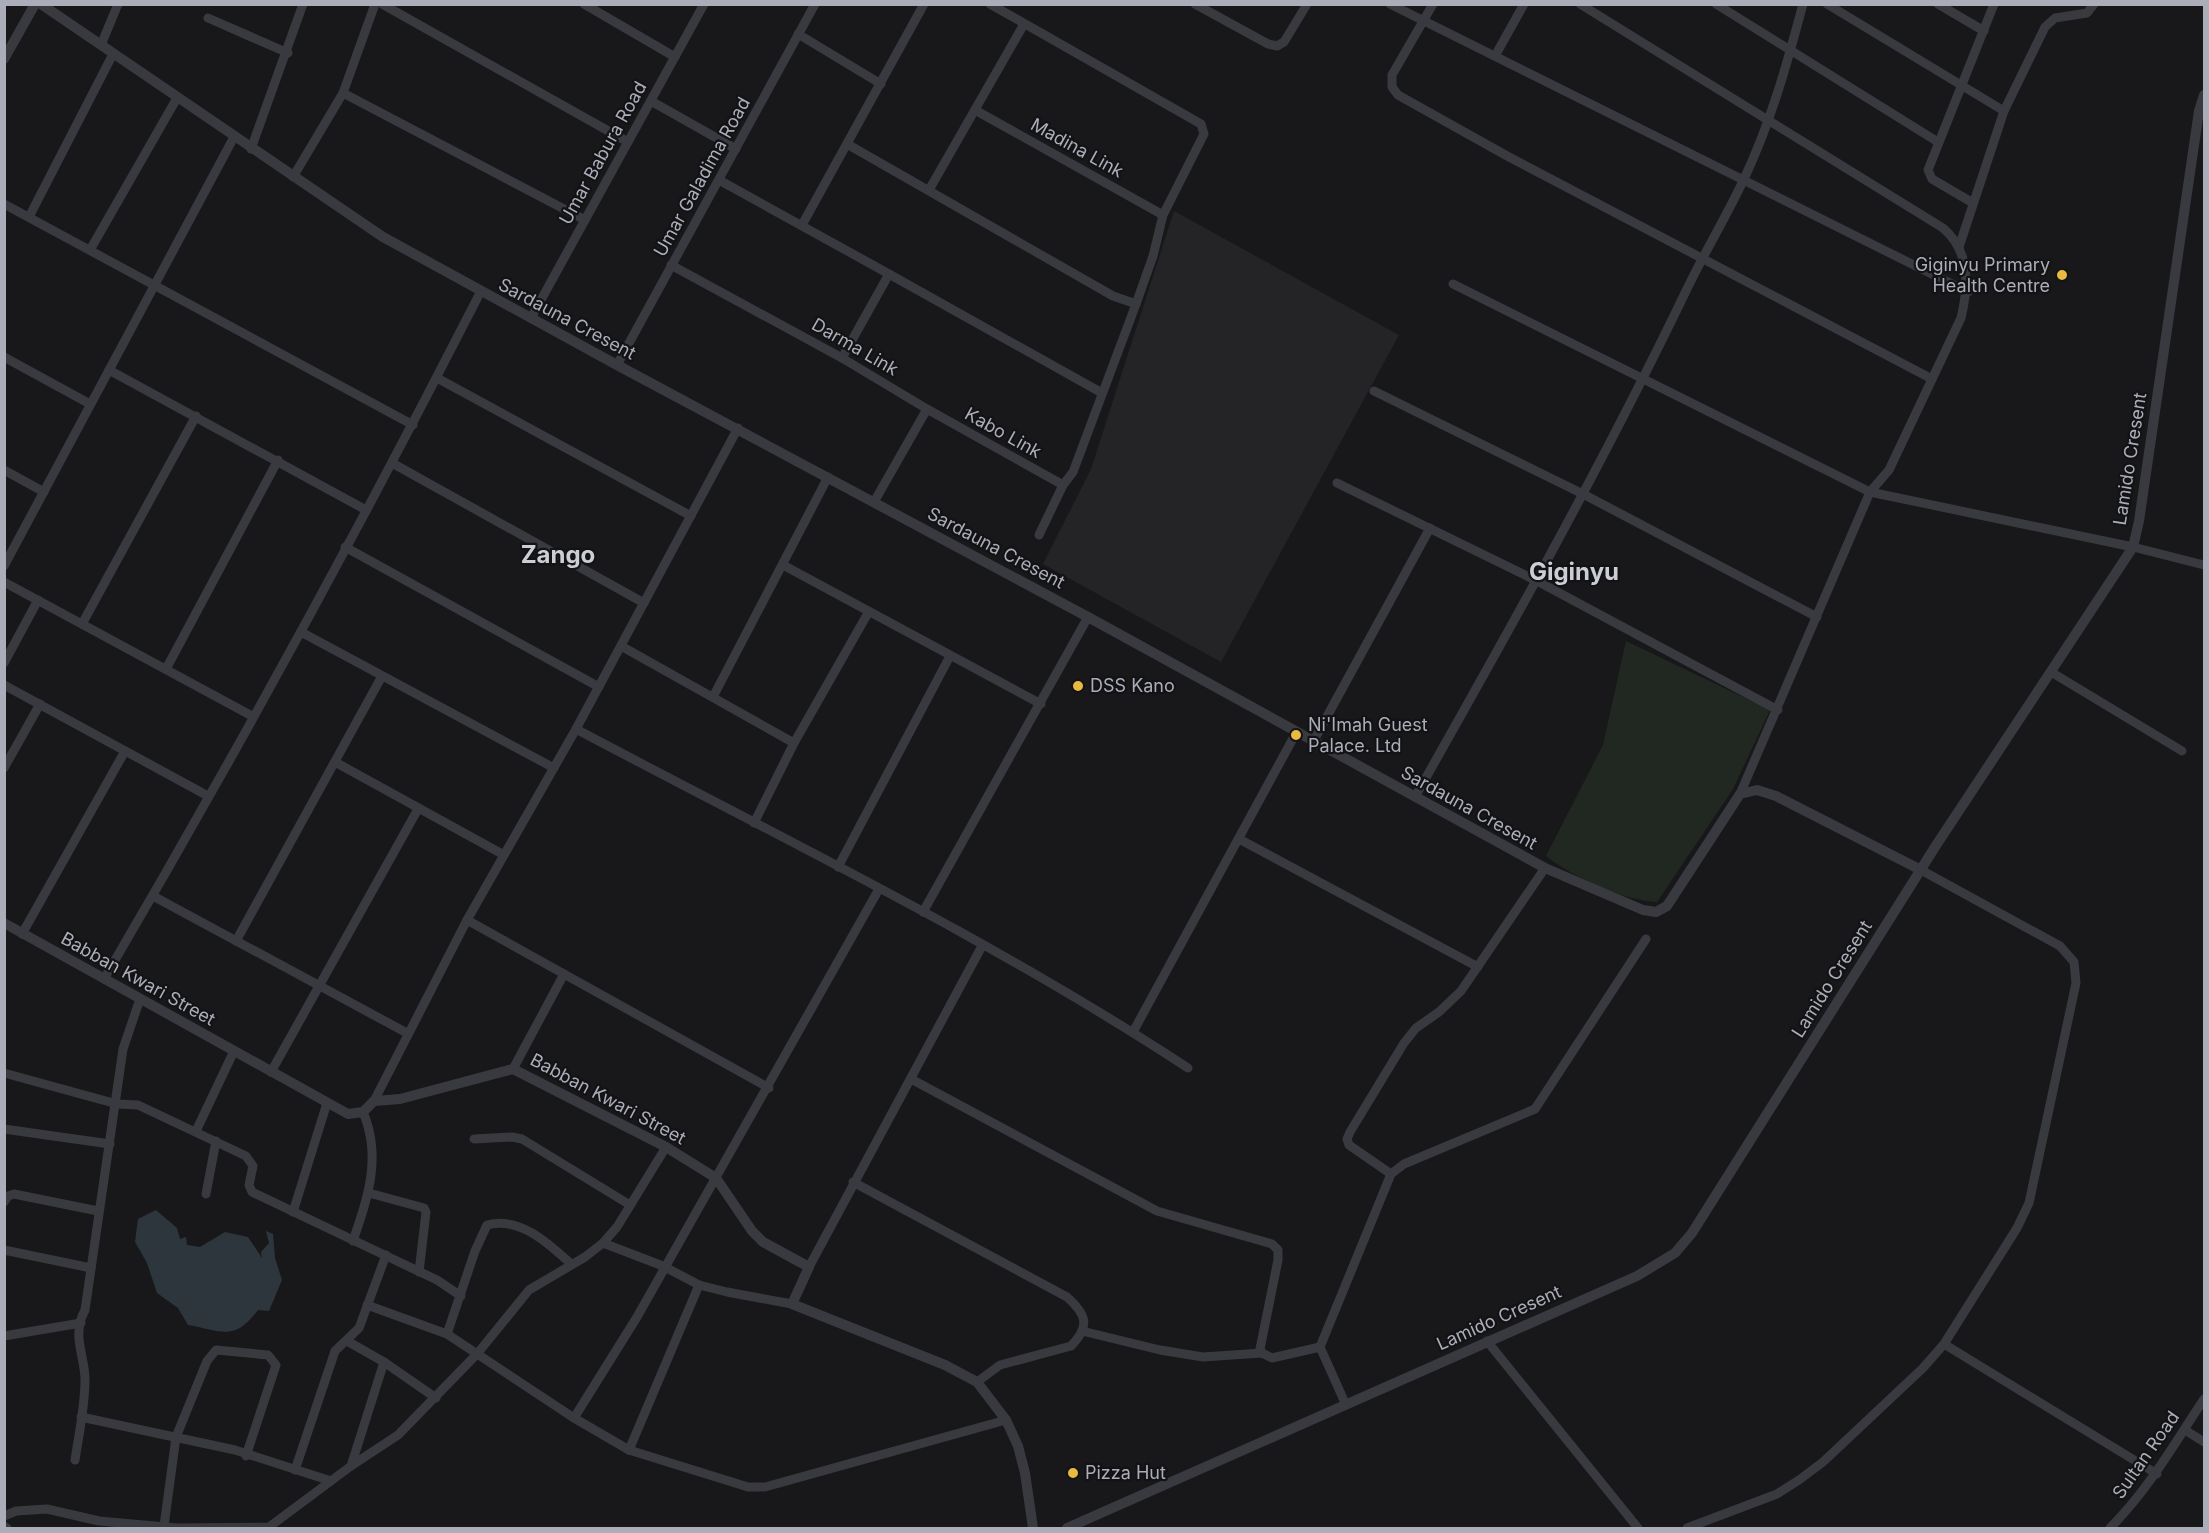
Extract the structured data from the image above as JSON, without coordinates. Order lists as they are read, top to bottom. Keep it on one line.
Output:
{"streets":{"street":["Madina Link","Umar Babura Road","Umar Galadima Road","Sardauna Cresent","Darma Link","Kabo Link","Lamido Cresent","Babban Kwari Street","Sultan Road"]},"crossings":[["Umar Babura Road","Sardauna Cresent"],["Umar Galadima Road","Sardauna Cresent"],["Umar Galadima Road","Darma Link"],["Darma Link","Kabo Link"]],"districts":["Zango","Giginyu"],"places":["Giginyu Primary Health Centre","DSS Kano","Ni'Imah Guest Palace. Ltd","Pizza Hut"]}
